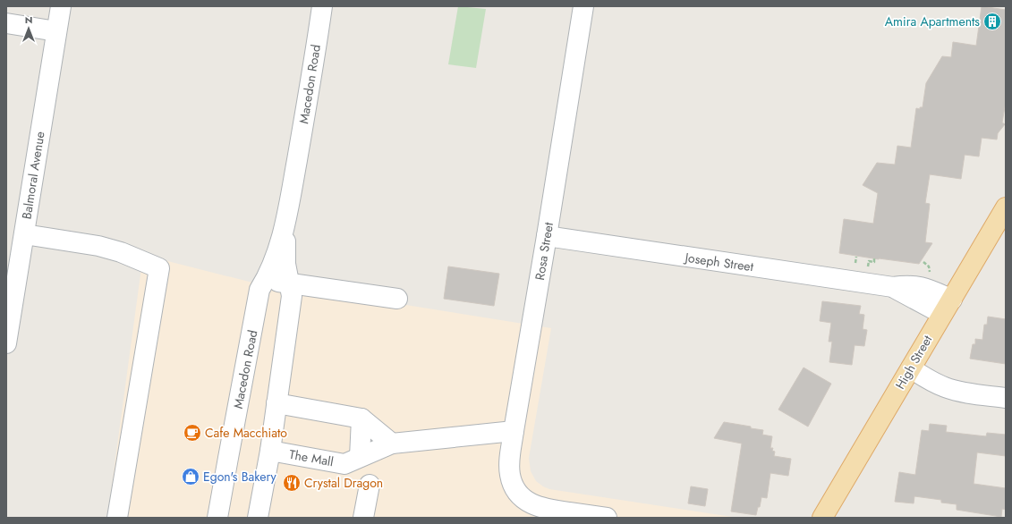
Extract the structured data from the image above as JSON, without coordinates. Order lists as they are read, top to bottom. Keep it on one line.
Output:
{"streets":{"main road":["High Street"],"street":["Macedon Road","Balmoral Avenue","Rosa Street","Joseph Street","The Mall"]},"crossings":[["Macedon Road","The Mall"],["Rosa Street","Joseph Street"],["Rosa Street","The Mall"],["Joseph Street","High Street"]],"places":{"building":["Amira Apartments"],"cafe":["Cafe Macchiato"],"shop":["Egon's Bakery"],"restaurant":["Crystal Dragon"]},"north":"top"}
